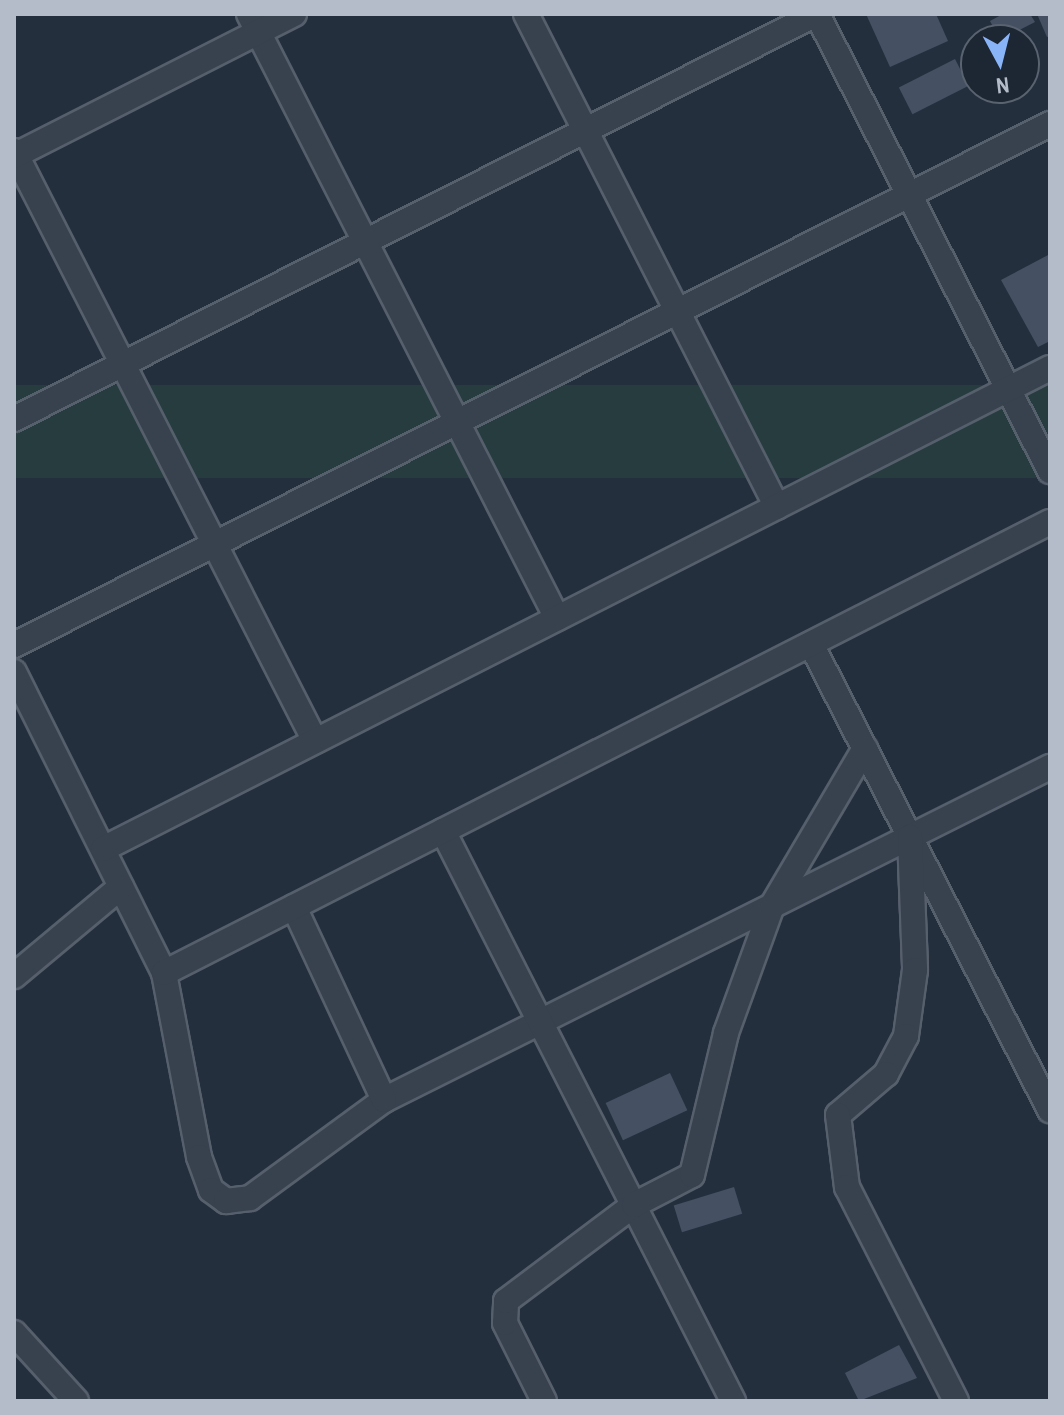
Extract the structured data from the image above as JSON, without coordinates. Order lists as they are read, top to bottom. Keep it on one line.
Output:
{"north":"bottom"}
